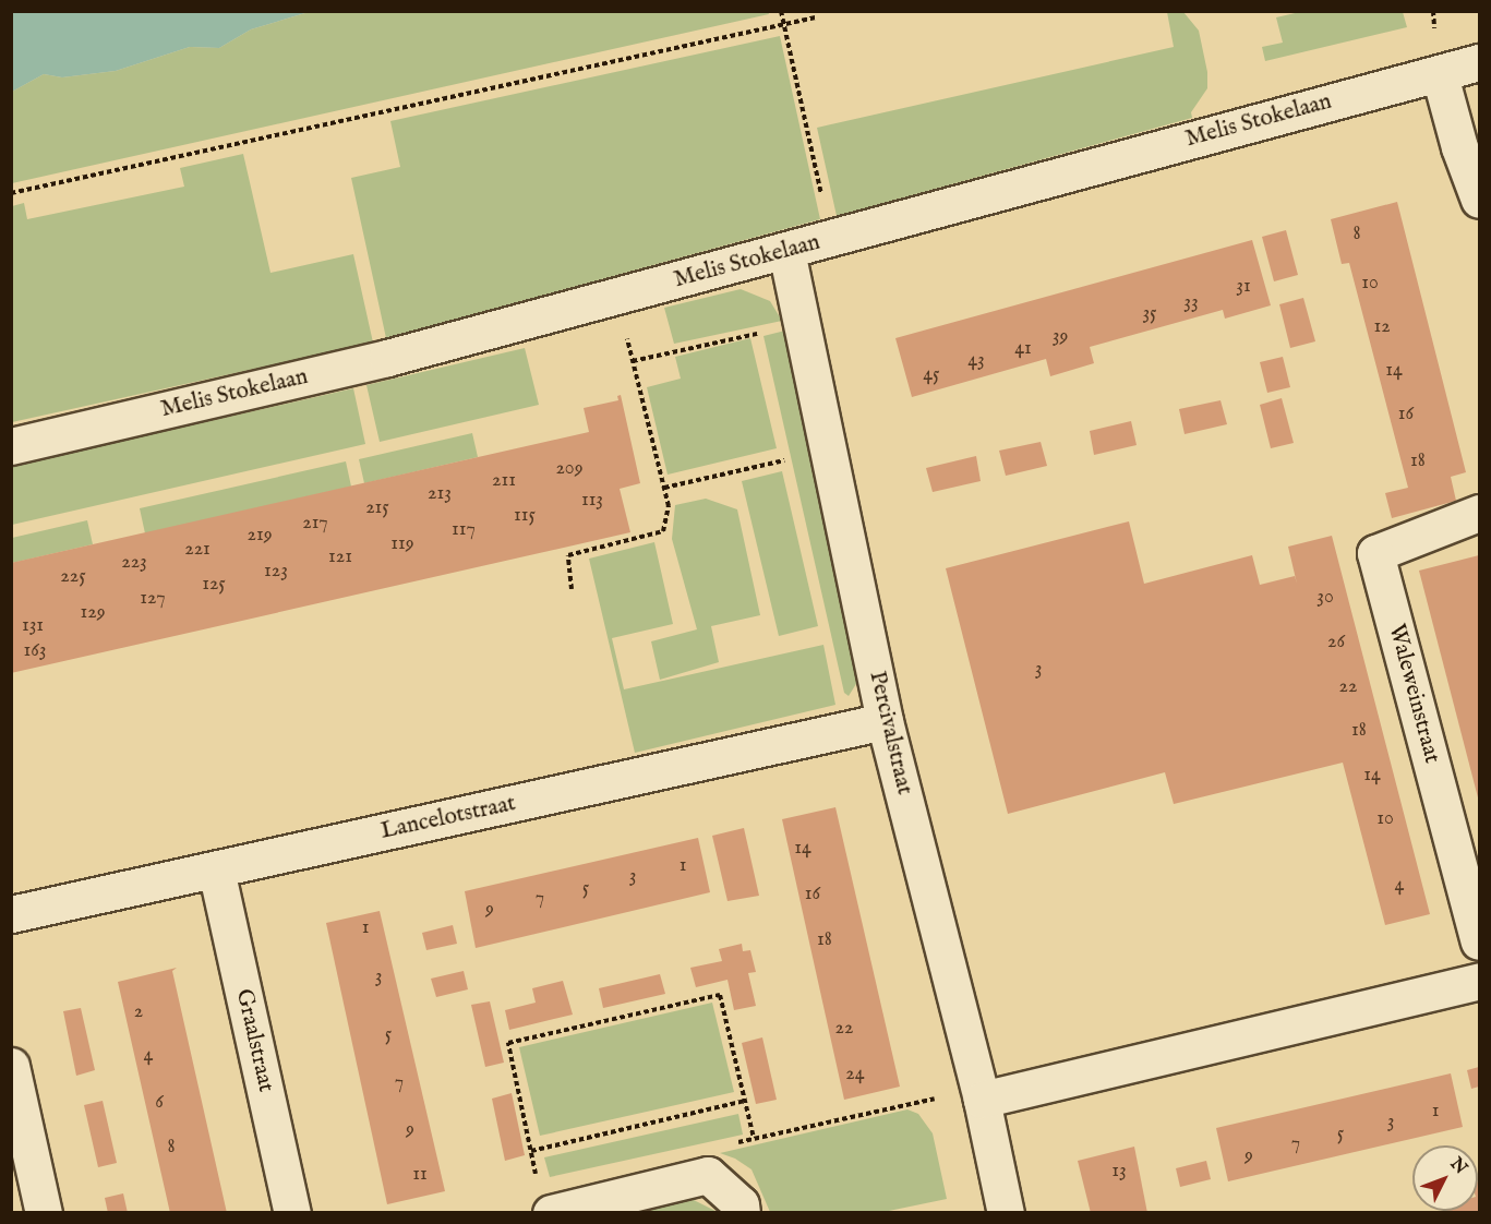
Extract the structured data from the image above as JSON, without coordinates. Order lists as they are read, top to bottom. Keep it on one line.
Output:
{"streets":{"street":["Melis Stokelaan","Waleweinstraat","Percivalstraat","Lancelotstraat","Graalstraat"]},"crossings":[["Melis Stokelaan","Percivalstraat"],["Percivalstraat","Lancelotstraat"],["Lancelotstraat","Graalstraat"]],"house_numbers":["8","10","31","33","35","12","39","41","43","14","45","16","18","209","211","213","113","215","115","217","117","219","119","221","121","223","123","225","125","30","127","129","131","26","163","3","22","18","14","10","14","1","3","4","5","16","7","9","1","18","3","2","22","5","4","24","7","6","1","3","9","5","7","8","9","13","11"],"north":"top right"}
